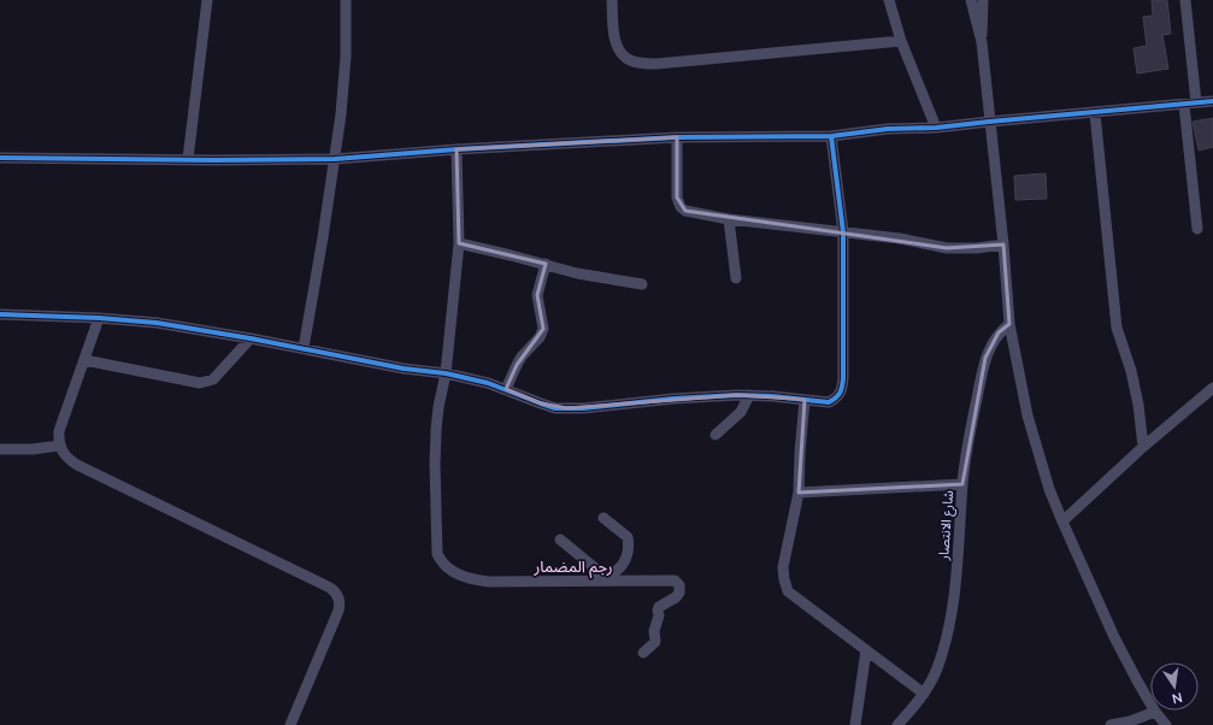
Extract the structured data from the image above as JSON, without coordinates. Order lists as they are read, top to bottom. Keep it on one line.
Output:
{"streets":{"street":["شارع الانتصار"]},"districts":["رجم المضمار"],"north":"bottom"}
